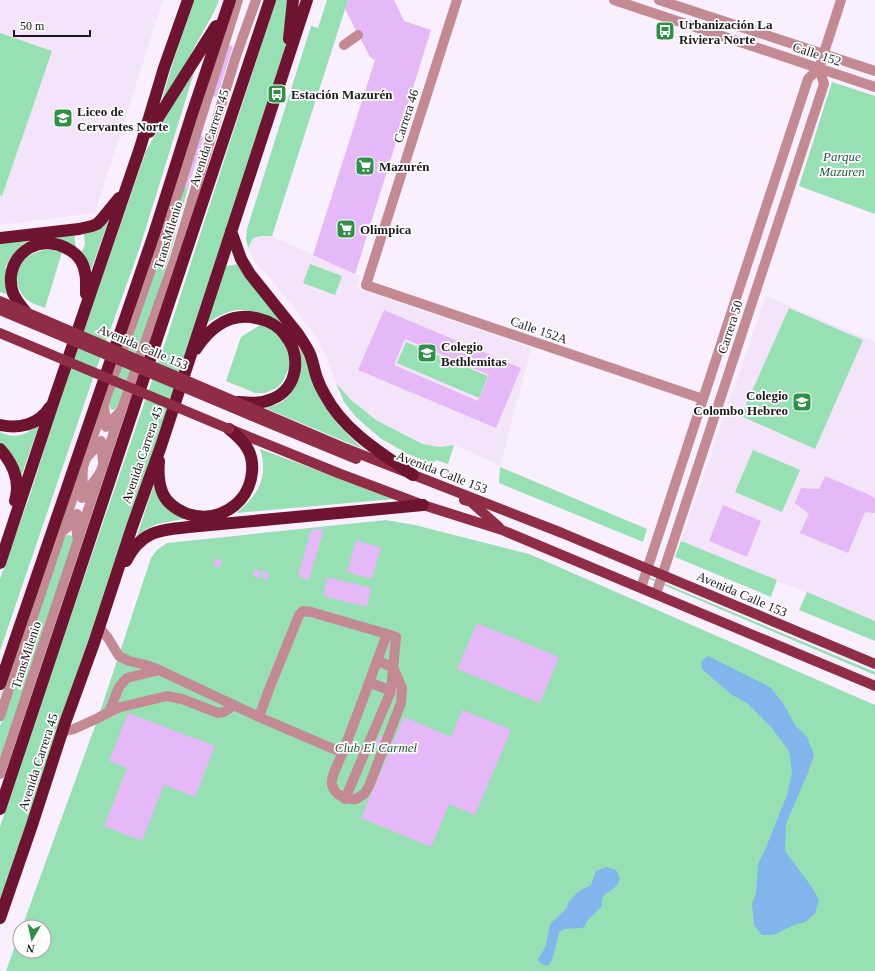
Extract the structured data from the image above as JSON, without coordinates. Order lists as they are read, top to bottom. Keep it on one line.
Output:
{"streets":{"highway":["Avenida Carrera 45"],"main road":["Avenida Calle 153"],"street":["Calle 152","Carrera 46","TransMilenio","Carrera 50","Calle 152A"]},"crossings":[["Calle 152","Carrera 50"],["Carrera 46","Calle 152A"],["Carrera 50","Calle 152A"],["Carrera 50","Avenida Calle 153"]],"parks":["Parque Mazuren","Club El Carmel"],"places":{"bus stop":["Urbanización La Riviera Norte","Estación Mazurén"],"school or university":["Liceo de Cervantes Norte","Colegio Bethlemitas","Colegio Colombo Hebreo"],"supermarket":["Mazurén","Olimpica"]},"scale_bar":"50 m","north":"bottom"}
